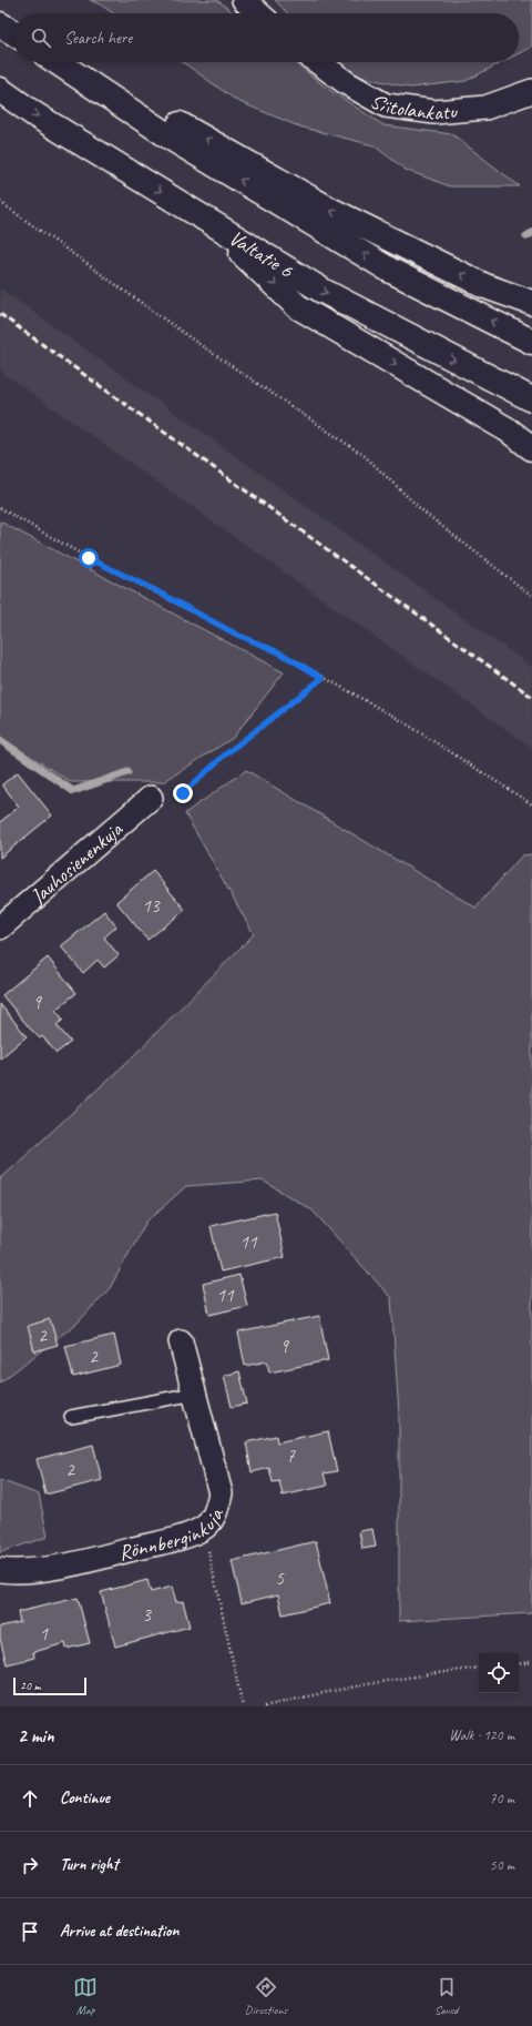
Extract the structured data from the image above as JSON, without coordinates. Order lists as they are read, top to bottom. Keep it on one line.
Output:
{"streets":{"highway":["Valtatie 6"],"street":["Siitolankatu","Jauhosienenkuja","Rönnberginkuja"]},"house_numbers":["13","9","11","11","2","9","2","7","2","5","3","1"],"scale_bar":"20 m","page":{"search":"Search here","scale":"20 m","heading":["2 min","Walk · 120 m"],"list":[["Continue","70 m"],["Turn right","50 m"],"Arrive at destination"],"nav":["Map","Directions","Saved"]}}
